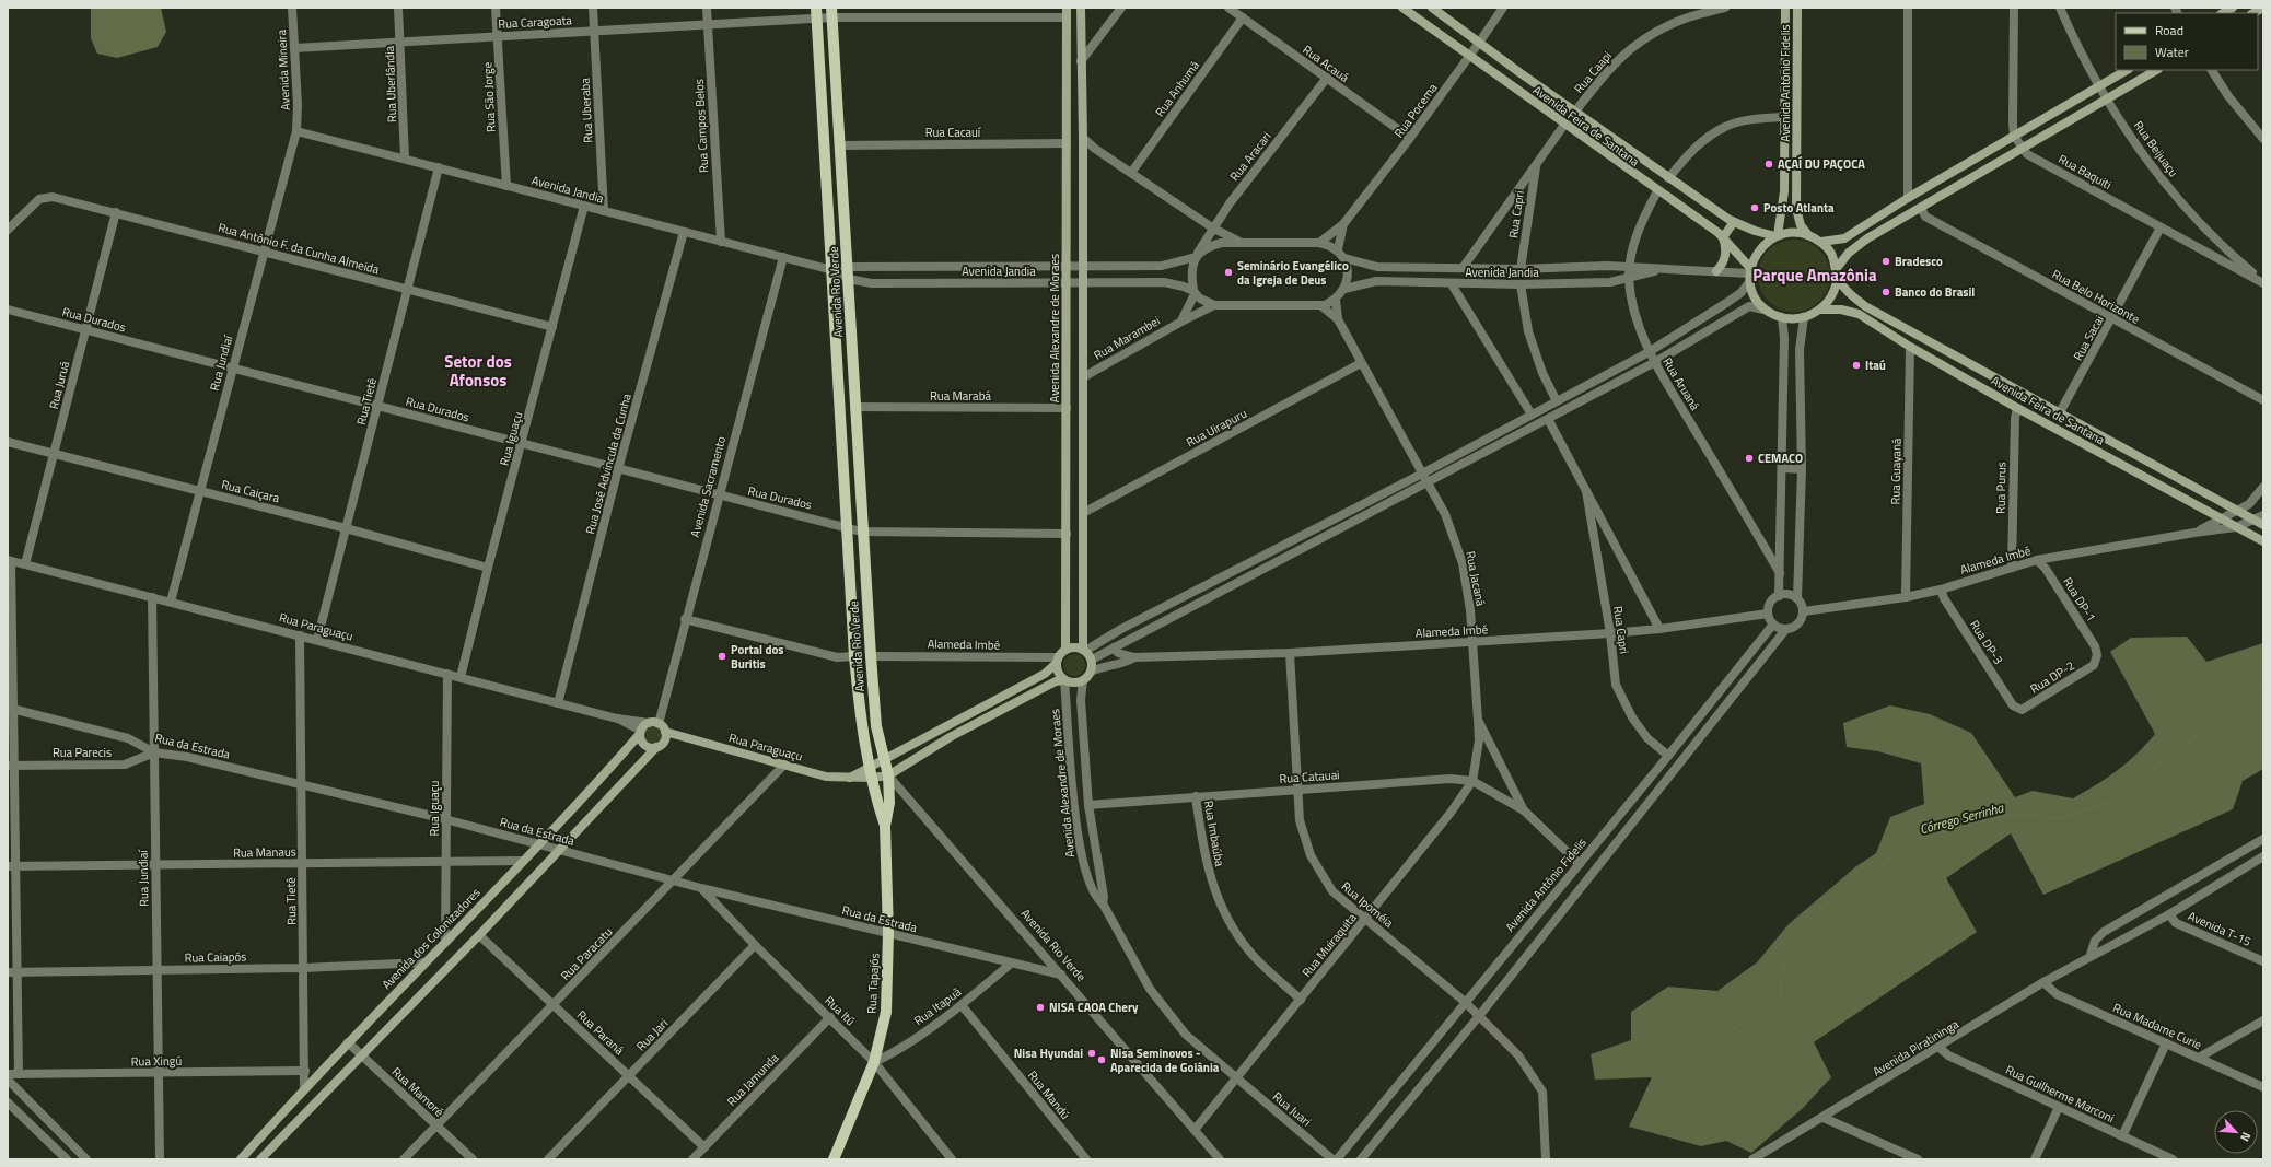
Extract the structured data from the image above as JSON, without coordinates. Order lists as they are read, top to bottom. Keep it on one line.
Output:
{"streets":{"main road":["Avenida Antônio Fidelis","Avenida Feira de Santana","Avenida Rio Verde","Avenida Alexandre de Moraes","Rua Paraguaçu","Avenida dos Colonizadores","Rua Tapajós"],"street":["Rua Caragoata","Rua Acauá","Avenida Mineira","Rua Caapi","Rua Uberlândia","Rua Anhumá","Rua São Jorge","Rua Uberaba","Rua Pocema","Rua Campos Belos","Rua Cacauí","Rua Beijuaçu","Rua Aracari","Rua Baquiti","Avenida Jandia","Rua Capri","Rua Antônio F. da Cunha Almeida","Rua Belo Horizonte","Rua Durados","Rua Marambei","Rua Sacai","Rua Jundiaí","Rua Aruaná","Rua Juruá","Rua Marabá","Rua Tietê","Rua Uirapuru","Rua Iguaçu","Rua José Advincula da Cunha","Rua Guayaná","Avenida Sacramento","Rua Purus","Rua Caiçara","Alameda Imbé","Rua Jacaná","Rua DP-1","Rua DP-3","Rua DP-2","Rua da Estrada","Rua Parecis","Rua Catauai","Rua Imbaúba","Rua Manaus","Rua Ipoméia","Avenida T-15","Rua Muiraquita","Rua Paracatu","Rua Caiapós","Rua Itapuã","Rua Itú","Rua Madame Curie","Rua Paraná","Rua Jari","Avenida Piratininga","Rua Xingú","Rua Jamunda","Rua Mamoré","Rua Guilherme Marconi","Rua Mandú","Rua Juari"]},"crossings":[["Rua Caragoata","Avenida Mineira"],["Rua Caragoata","Rua Uberlândia"],["Rua Caragoata","Rua São Jorge"],["Rua Caragoata","Rua Uberaba"],["Rua Caragoata","Rua Campos Belos"],["Rua Caragoata","Avenida Rio Verde"],["Rua Caragoata","Avenida Alexandre de Moraes"],["Rua Acauá","Rua Anhumá"],["Rua Acauá","Rua Pocema"],["Rua Acauá","Rua Aracari"],["Avenida Mineira","Avenida Jandia"],["Avenida Mineira","Rua Jundiaí"],["Rua Caapi","Avenida Feira de Santana"],["Avenida Antônio Fidelis","Avenida Feira de Santana"],["Avenida Antônio Fidelis","Avenida Jandia"],["Avenida Antônio Fidelis","Rua Capri"],["Avenida Antônio Fidelis","Alameda Imbé"],["Avenida Antônio Fidelis","Rua Jacaná"],["Avenida Antônio Fidelis","Rua Ipoméia"],["Rua Uberlândia","Avenida Jandia"],["Rua São Jorge","Avenida Jandia"],["Rua Uberaba","Avenida Jandia"],["Rua Pocema","Avenida Feira de Santana"],["Rua Pocema","Avenida Jandia"],["Rua Campos Belos","Avenida Jandia"],["Avenida Feira de Santana","Avenida Jandia"],["Avenida Feira de Santana","Rua Sacai"],["Avenida Feira de Santana","Rua Aruaná"],["Avenida Feira de Santana","Rua Guayaná"],["Avenida Feira de Santana","Rua Purus"],["Avenida Feira de Santana","Alameda Imbé"],["Rua Cacauí","Avenida Rio Verde"],["Rua Cacauí","Avenida Alexandre de Moraes"],["Rua Beijuaçu","Rua Baquiti"],["Rua Aracari","Avenida Jandia"],["Rua Baquiti","Rua Sacai"],["Avenida Jandia","Rua Capri"],["Avenida Jandia","Avenida Rio Verde"],["Avenida Jandia","Avenida Alexandre de Moraes"],["Avenida Jandia","Rua Marambei"],["Avenida Jandia","Rua Jundiaí"],["Avenida Jandia","Rua Aruaná"],["Avenida Jandia","Rua Tietê"],["Avenida Jandia","Rua Iguaçu"],["Avenida Jandia","Rua José Advincula da Cunha"],["Avenida Jandia","Avenida Sacramento"],["Rua Capri","Alameda Imbé"],["Rua Antônio F. da Cunha Almeida","Rua Jundiaí"],["Rua Antônio F. da Cunha Almeida","Rua Juruá"],["Rua Antônio F. da Cunha Almeida","Rua Tietê"],["Rua Antônio F. da Cunha Almeida","Rua Iguaçu"],["Avenida Rio Verde","Rua Durados"],["Avenida Rio Verde","Rua Marabá"],["Avenida Rio Verde","Alameda Imbé"],["Avenida Rio Verde","Rua Paraguaçu"],["Avenida Rio Verde","Rua da Estrada"],["Avenida Rio Verde","Rua Muiraquita"],["Avenida Rio Verde","Rua Tapajós"],["Rua Belo Horizonte","Rua Sacai"],["Rua Durados","Rua Jundiaí"],["Rua Durados","Rua Juruá"],["Rua Durados","Rua Tietê"],["Rua Durados","Rua Iguaçu"],["Rua Durados","Rua José Advincula da Cunha"],["Rua Durados","Avenida Sacramento"],["Avenida Alexandre de Moraes","Rua Marabá"],["Avenida Alexandre de Moraes","Alameda Imbé"],["Avenida Alexandre de Moraes","Rua Catauai"],["Avenida Alexandre de Moraes","Rua Muiraquita"],["Avenida Alexandre de Moraes","Rua Juari"],["Rua Jundiaí","Rua Caiçara"],["Rua Jundiaí","Rua Paraguaçu"],["Rua Jundiaí","Rua da Estrada"],["Rua Jundiaí","Rua Parecis"],["Rua Jundiaí","Rua Manaus"],["Rua Jundiaí","Rua Caiapós"],["Rua Jundiaí","Rua Xingú"],["Rua Juruá","Rua Caiçara"],["Rua Juruá","Rua Paraguaçu"],["Rua Tietê","Rua Caiçara"],["Rua Tietê","Rua Paraguaçu"],["Rua Tietê","Rua da Estrada"],["Rua Tietê","Rua Manaus"],["Rua Tietê","Avenida dos Colonizadores"],["Rua Tietê","Rua Caiapós"],["Rua Tietê","Rua Xingú"],["Rua Uirapuru","Rua Jacaná"],["Rua Iguaçu","Rua Caiçara"],["Rua Iguaçu","Rua Paraguaçu"],["Rua Iguaçu","Rua da Estrada"],["Rua Iguaçu","Rua Manaus"],["Rua Iguaçu","Avenida dos Colonizadores"],["Rua José Advincula da Cunha","Rua Paraguaçu"],["Rua Guayaná","Alameda Imbé"],["Avenida Sacramento","Rua Paraguaçu"],["Avenida Sacramento","Avenida dos Colonizadores"],["Rua Purus","Alameda Imbé"],["Alameda Imbé","Rua Jacaná"],["Alameda Imbé","Rua DP-1"],["Alameda Imbé","Rua DP-3"],["Alameda Imbé","Rua Ipoméia"],["Rua Jacaná","Rua Catauai"],["Rua Jacaná","Rua Muiraquita"],["Rua DP-1","Rua DP-2"],["Rua Paraguaçu","Avenida dos Colonizadores"],["Rua Paraguaçu","Rua Paracatu"],["Rua Paraguaçu","Rua Tapajós"],["Rua DP-3","Rua DP-2"],["Rua da Estrada","Rua Parecis"],["Rua da Estrada","Avenida dos Colonizadores"],["Rua da Estrada","Rua Paracatu"],["Rua da Estrada","Rua Tapajós"],["Rua da Estrada","Rua Itapuã"],["Rua da Estrada","Rua Itú"],["Rua Catauai","Rua Imbaúba"],["Rua Catauai","Rua Ipoméia"],["Rua Catauai","Rua Muiraquita"],["Rua Imbaúba","Rua Muiraquita"],["Rua Manaus","Avenida dos Colonizadores"],["Rua Ipoméia","Rua Muiraquita"],["Avenida T-15","Avenida Piratininga"],["Avenida dos Colonizadores","Rua Caiapós"],["Avenida dos Colonizadores","Rua Mamoré"],["Rua Muiraquita","Rua Juari"],["Rua Paracatu","Rua Paraná"],["Rua Paracatu","Rua Mamoré"],["Rua Tapajós","Rua Itapuã"],["Rua Tapajós","Rua Itú"],["Rua Itapuã","Rua Itú"],["Rua Itapuã","Rua Mandú"],["Rua Itú","Rua Jari"],["Rua Itú","Rua Jamunda"],["Rua Madame Curie","Avenida Piratininga"],["Rua Paraná","Rua Jari"],["Rua Paraná","Rua Jamunda"],["Avenida Piratininga","Rua Guilherme Marconi"]],"districts":["Parque Amazônia","Setor dos Afonsos"],"water":["Córrego Serrinha"],"places":["AÇAÍ DU PAÇOCA","Posto Atlanta","Bradesco","Seminário Evangélico da Igreja de Deus","Banco do Brasil","Itaú","CEMACO","Portal dos Buritis","NISA CAOA Chery","Nisa Hyundai","Nisa Seminovos - Aparecida de Goiânia"],"legend":["Road","Water"],"north":"bottom right"}
